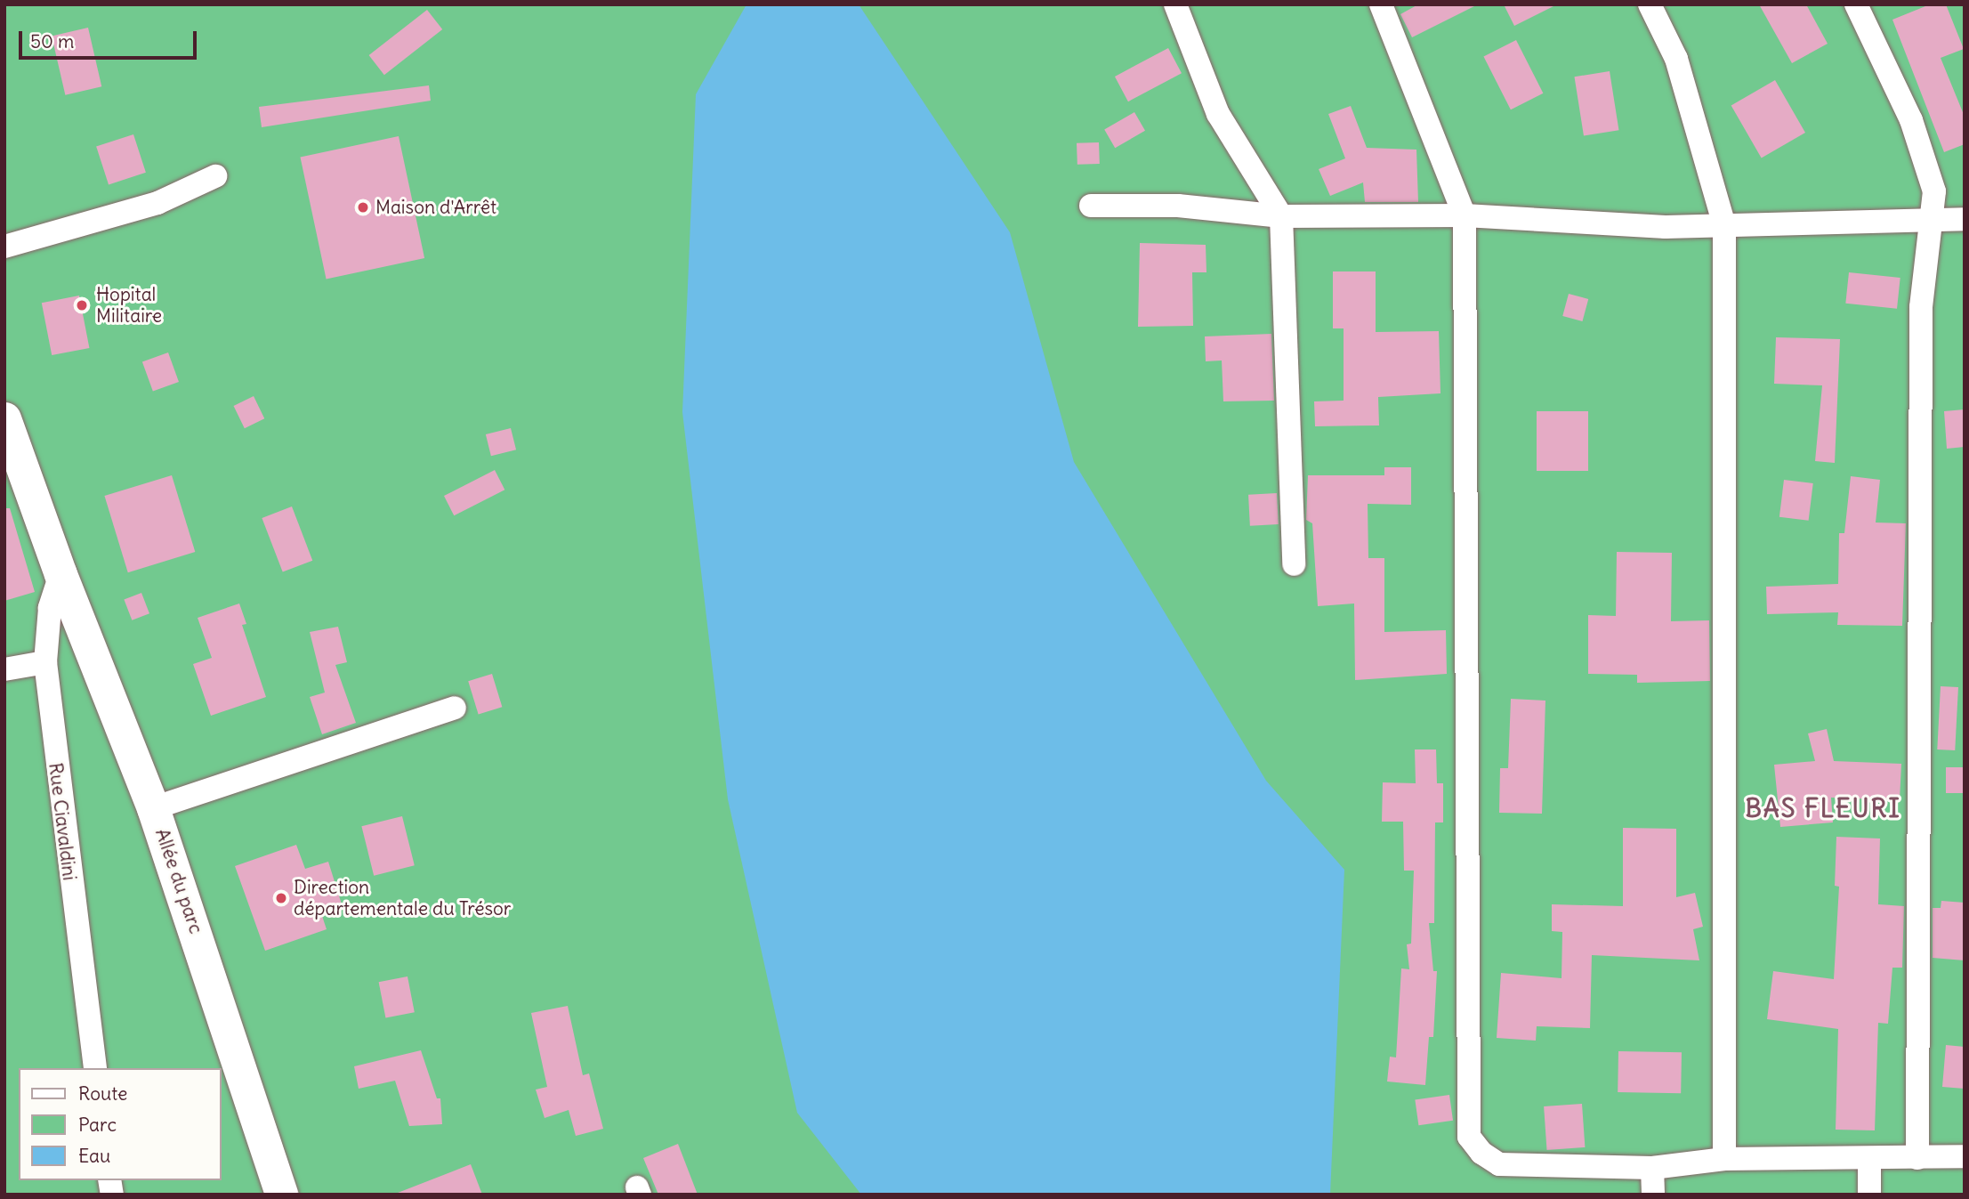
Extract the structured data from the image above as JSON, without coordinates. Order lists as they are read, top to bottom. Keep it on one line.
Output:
{"streets":{"street":["Rue Ciavaldini","Allée du parc"]},"crossings":[["Rue Ciavaldini","Allée du parc"]],"districts":["BAS FLEURI"],"places":["Maison d'Arrêt","Hopital Militaire","Direction départementale du Trésor"],"legend":["Route","Parc","Eau"],"scale_bar":"50 m"}
